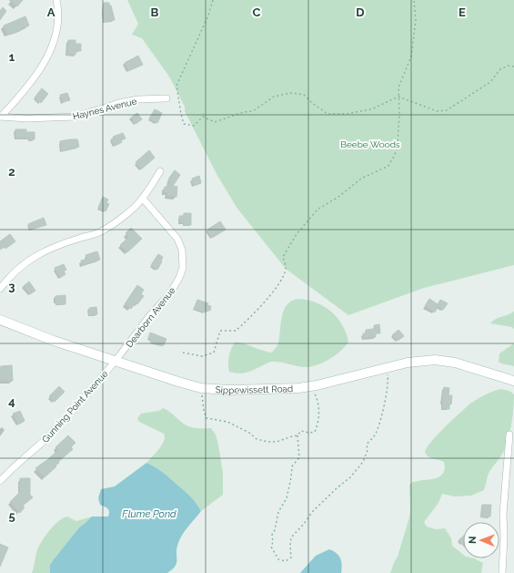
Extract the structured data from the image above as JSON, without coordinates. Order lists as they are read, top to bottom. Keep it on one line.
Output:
{"streets":{"main road":["Sippewissett Road"],"street":["Haynes Avenue","Dearborn Avenue","Gunning Point Avenue"]},"crossings":[["Dearborn Avenue","Sippewissett Road"],["Dearborn Avenue","Gunning Point Avenue"],["Sippewissett Road","Gunning Point Avenue"]],"water":["Flume Pond"],"parks":["Beebe Woods"],"north":"left","grid":{"columns":["A","B","C","D","E"],"rows":["1","2","3","4","5"]}}
